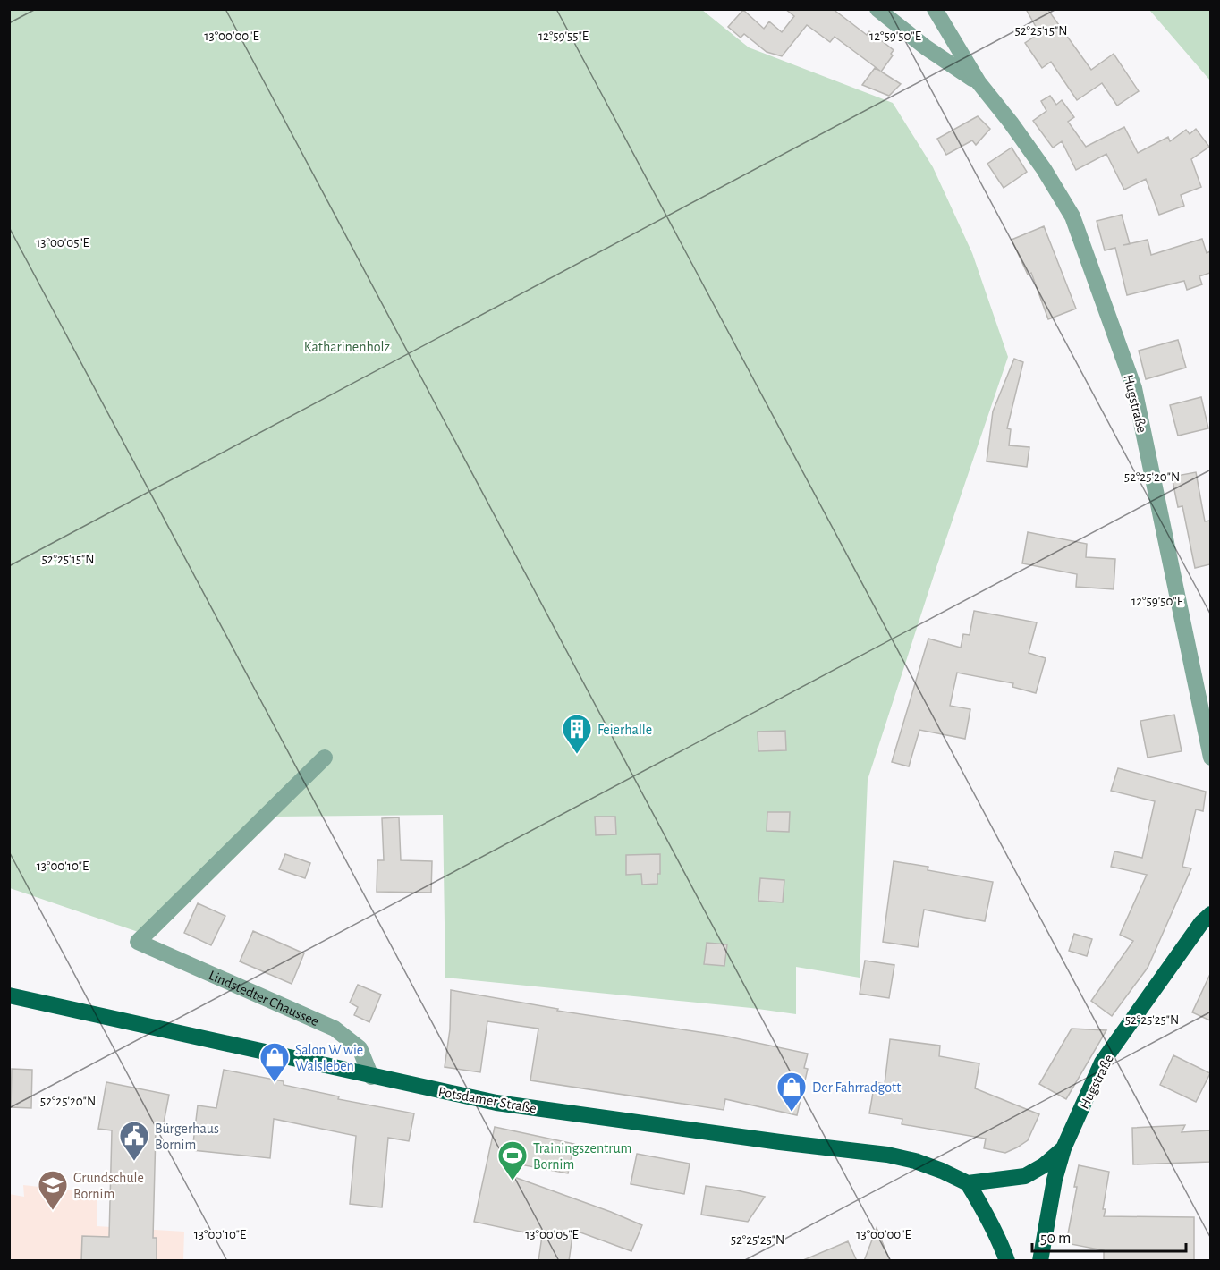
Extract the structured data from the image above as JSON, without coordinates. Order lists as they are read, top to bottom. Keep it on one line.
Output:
{"streets":{"main road":["Hugstraße","Potsdamer Straße"],"street":["Lindstedter Chaussee"]},"crossings":[["Lindstedter Chaussee","Potsdamer Straße"]],"parks":["Katharinenholz"],"places":{"building":["Feierhalle"],"shop":["Salon W wie Walsleben","Der Fahrradgott"],"public building":["Bürgerhaus Bornim"],"sports":["Trainingszentrum Bornim"],"school or university":["Grundschule Bornim"]},"scale_bar":"50 m","coordinates":["52°25'15\"N","13°00'00\"E","12°59'55\"E","12°59'50\"E","13°00'05\"E","52°25'20\"N","13°00'10\"E","52°25'25\"N"]}
